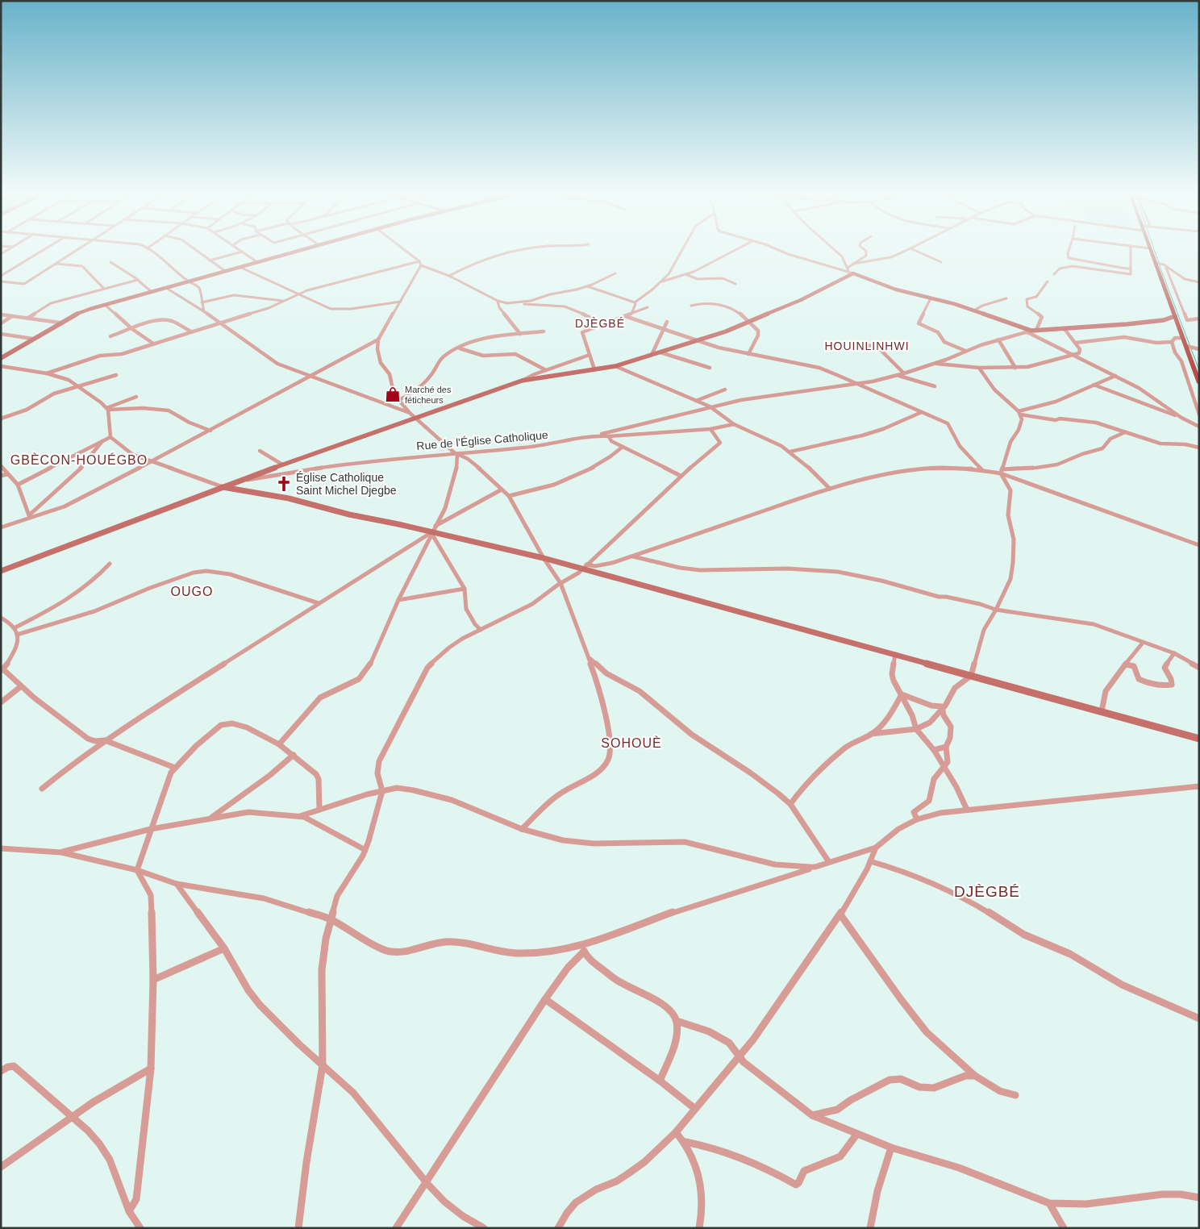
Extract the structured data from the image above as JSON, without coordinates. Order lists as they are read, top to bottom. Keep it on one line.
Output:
{"streets":{"street":["Rue de l'Église Catholique"]},"districts":["DJÈGBÉ","HOUINLINHWI","GBÈCON-HOUÉGBO","OUGO","SOHOUÈ","DJÈGBÉ"],"places":{"shop":["Marché des féticheurs"],"church":["Église Catholique Saint Michel Djegbe"]}}
